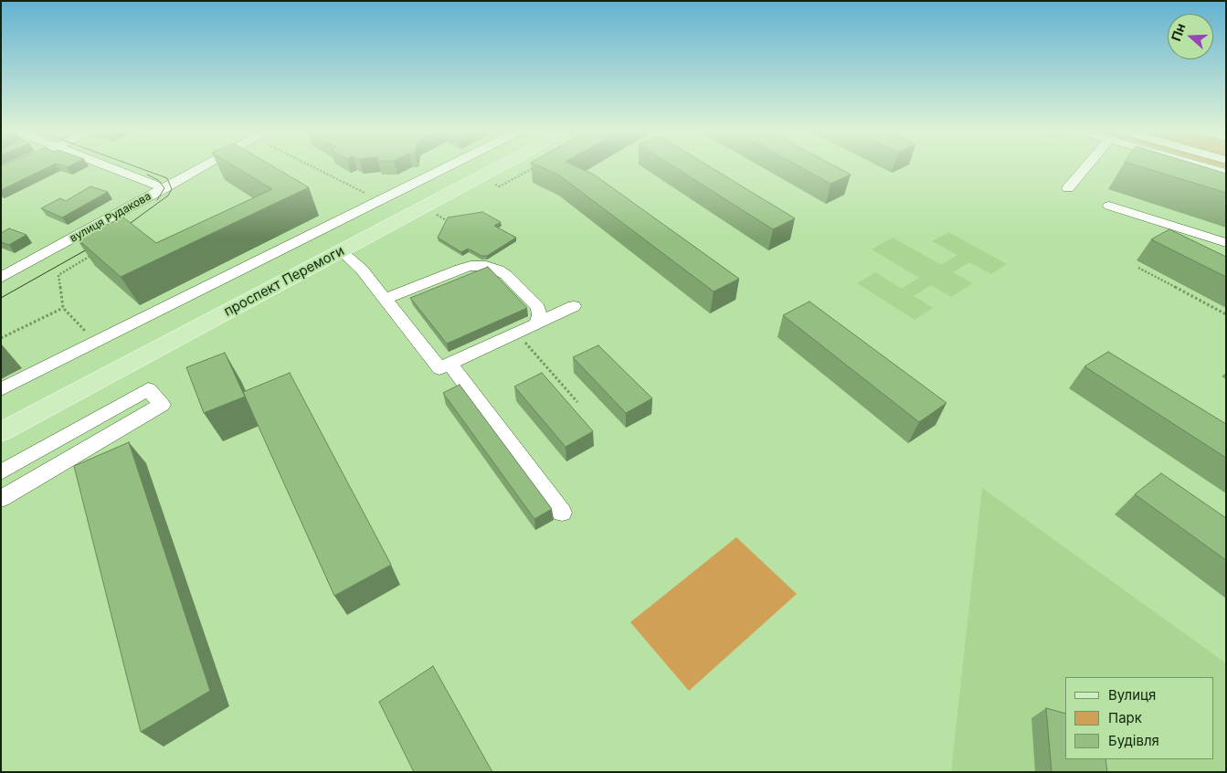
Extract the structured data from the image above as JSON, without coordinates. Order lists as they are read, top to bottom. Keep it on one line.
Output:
{"streets":{"main road":["проспект Перемоги"],"street":["вулиця Рудакова"]},"legend":["Вулиця","Парк","Будівля"],"north":"left"}
